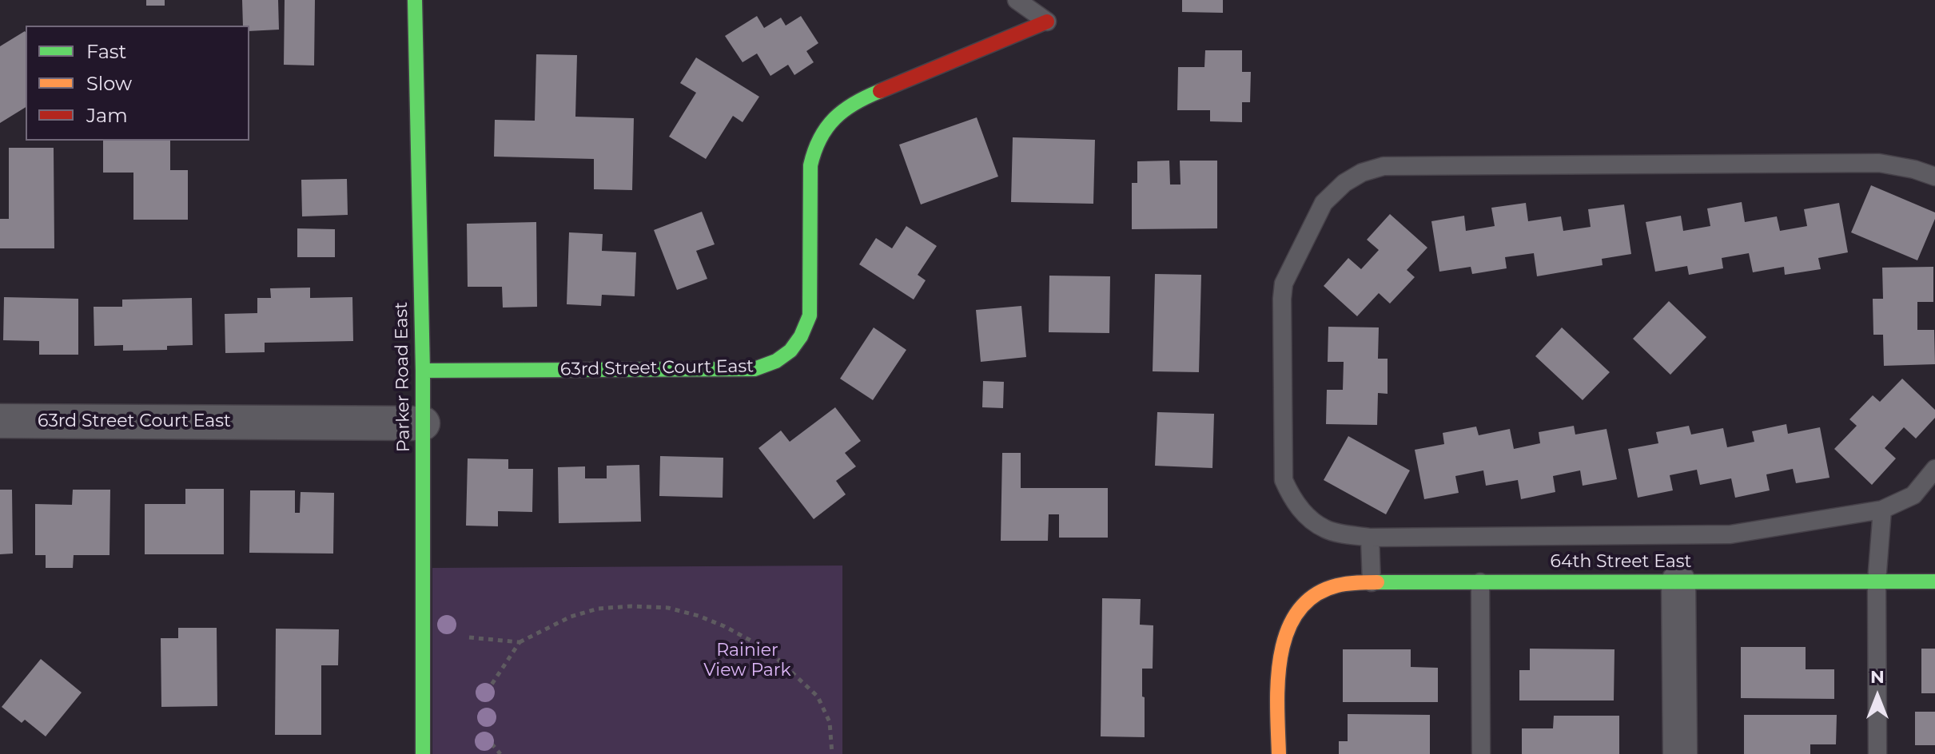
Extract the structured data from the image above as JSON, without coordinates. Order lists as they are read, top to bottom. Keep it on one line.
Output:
{"streets":{"street":["63rd Street Court East","Parker Road East","64th Street East"]},"crossings":[["63rd Street Court East","Parker Road East"]],"parks":["Rainier View Park"],"legend":["Fast","Slow","Jam"],"north":"top"}
